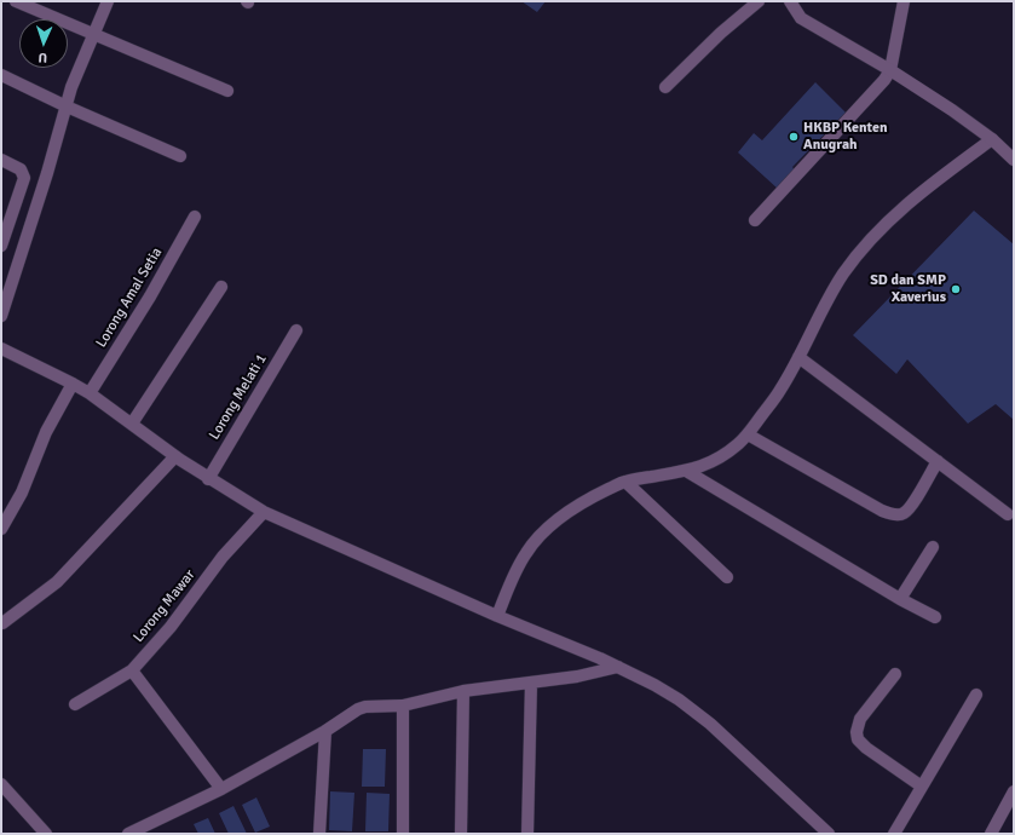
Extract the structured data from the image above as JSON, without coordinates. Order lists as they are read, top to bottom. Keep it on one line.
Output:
{"streets":{"street":["Lorong Amal Setia","Lorong Melati 1","Lorong Mawar"]},"places":["HKBP Kenten Anugrah","SD dan SMP Xaverius"],"north":"bottom"}
